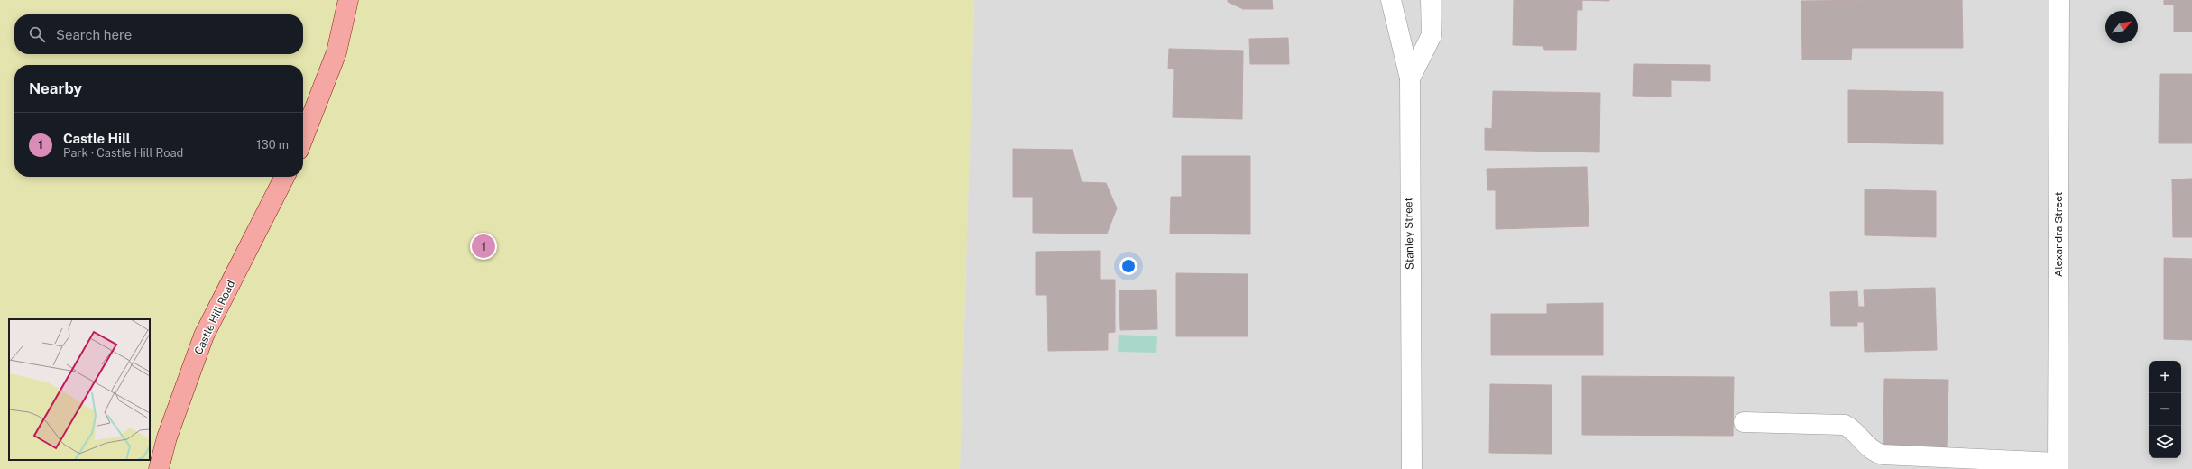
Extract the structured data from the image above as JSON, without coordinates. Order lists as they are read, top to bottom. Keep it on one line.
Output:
{"streets":{"main road":["Castle Hill Road"],"street":["Stanley Street","Alexandra Street"]},"north":"top right","page":{"search":"Search here","heading":"Nearby","list":[{"mark":"1","name":"Castle Hill","note":"Park · Castle Hill Road","value":"130 m"}],"pins":"1","map_buttons":["+","−"]}}
